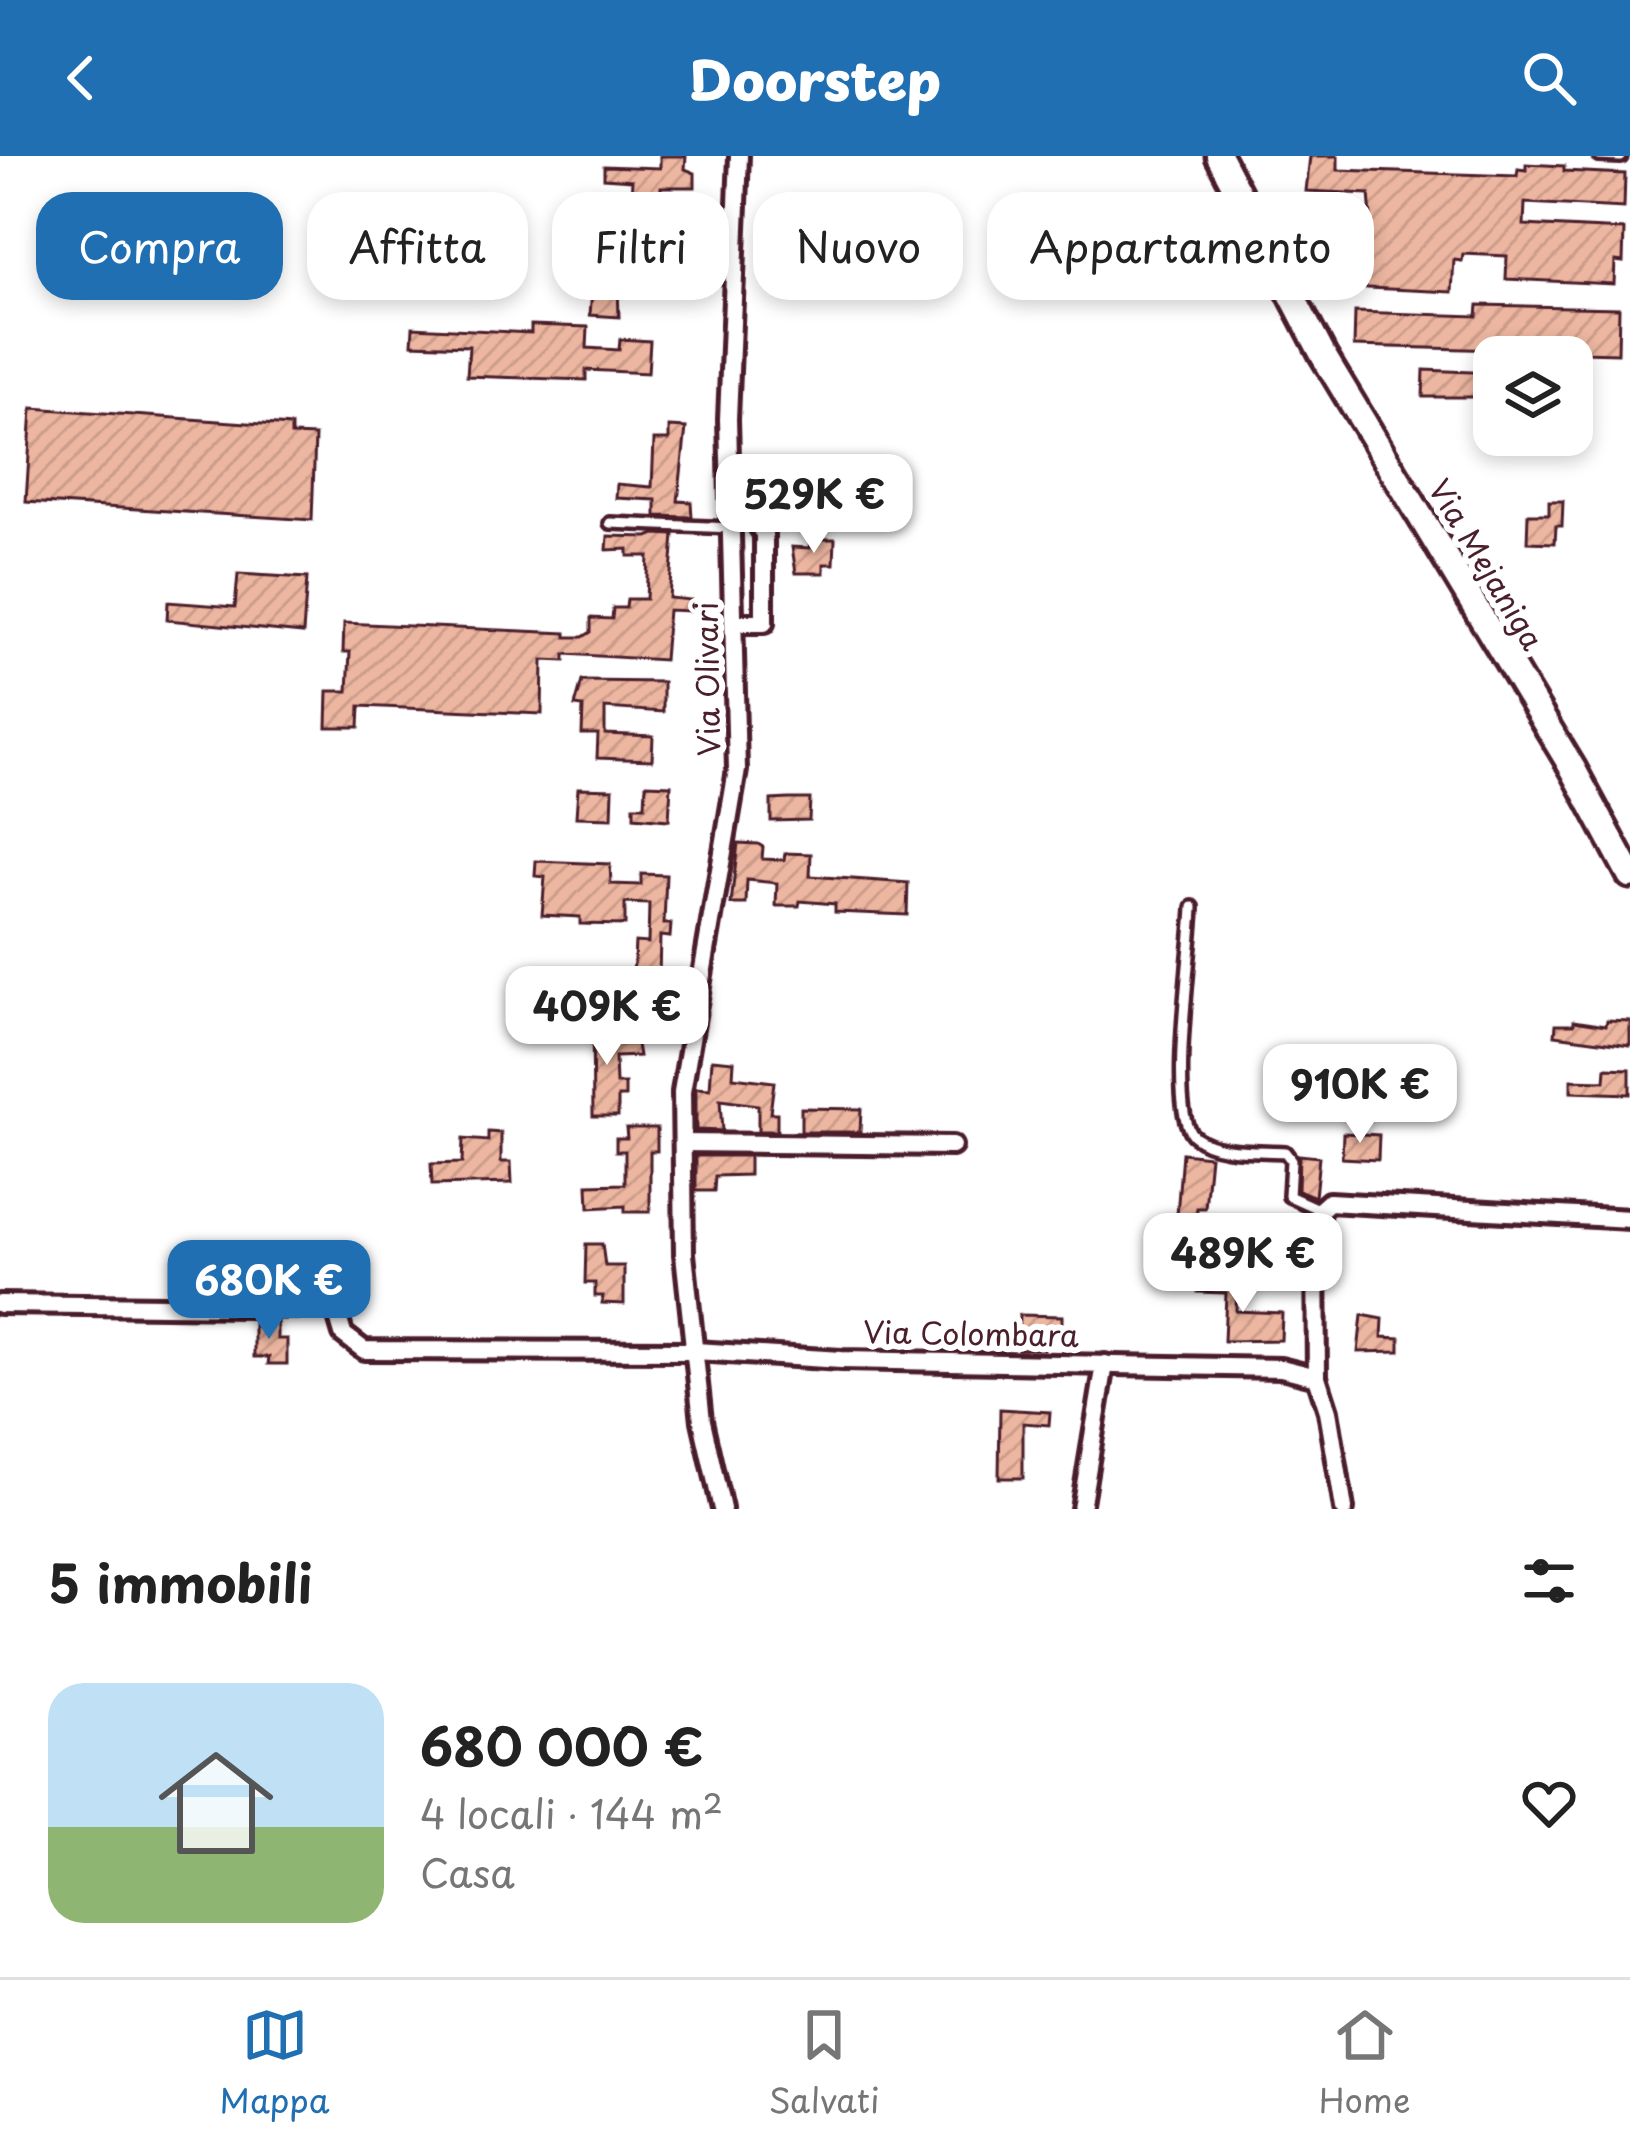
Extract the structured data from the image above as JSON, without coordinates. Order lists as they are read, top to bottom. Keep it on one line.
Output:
{"streets":{"main road":["Via Mejaniga"],"street":["Via Olivari","Via Colombara"]},"crossings":[["Via Olivari","Via Colombara"]],"page":{"header":"Doorstep","chip":["Compra","Affitta","Filtri","Nuovo","Appartamento"],"price":["529K €","409K €","910K €","489K €","680K €"],"heading":"5 immobili","list":[{"name":"680 000 €","note":"4 locali · 144 m² · Casa"}],"tabs":["Mappa","Salvati","Home"]}}
